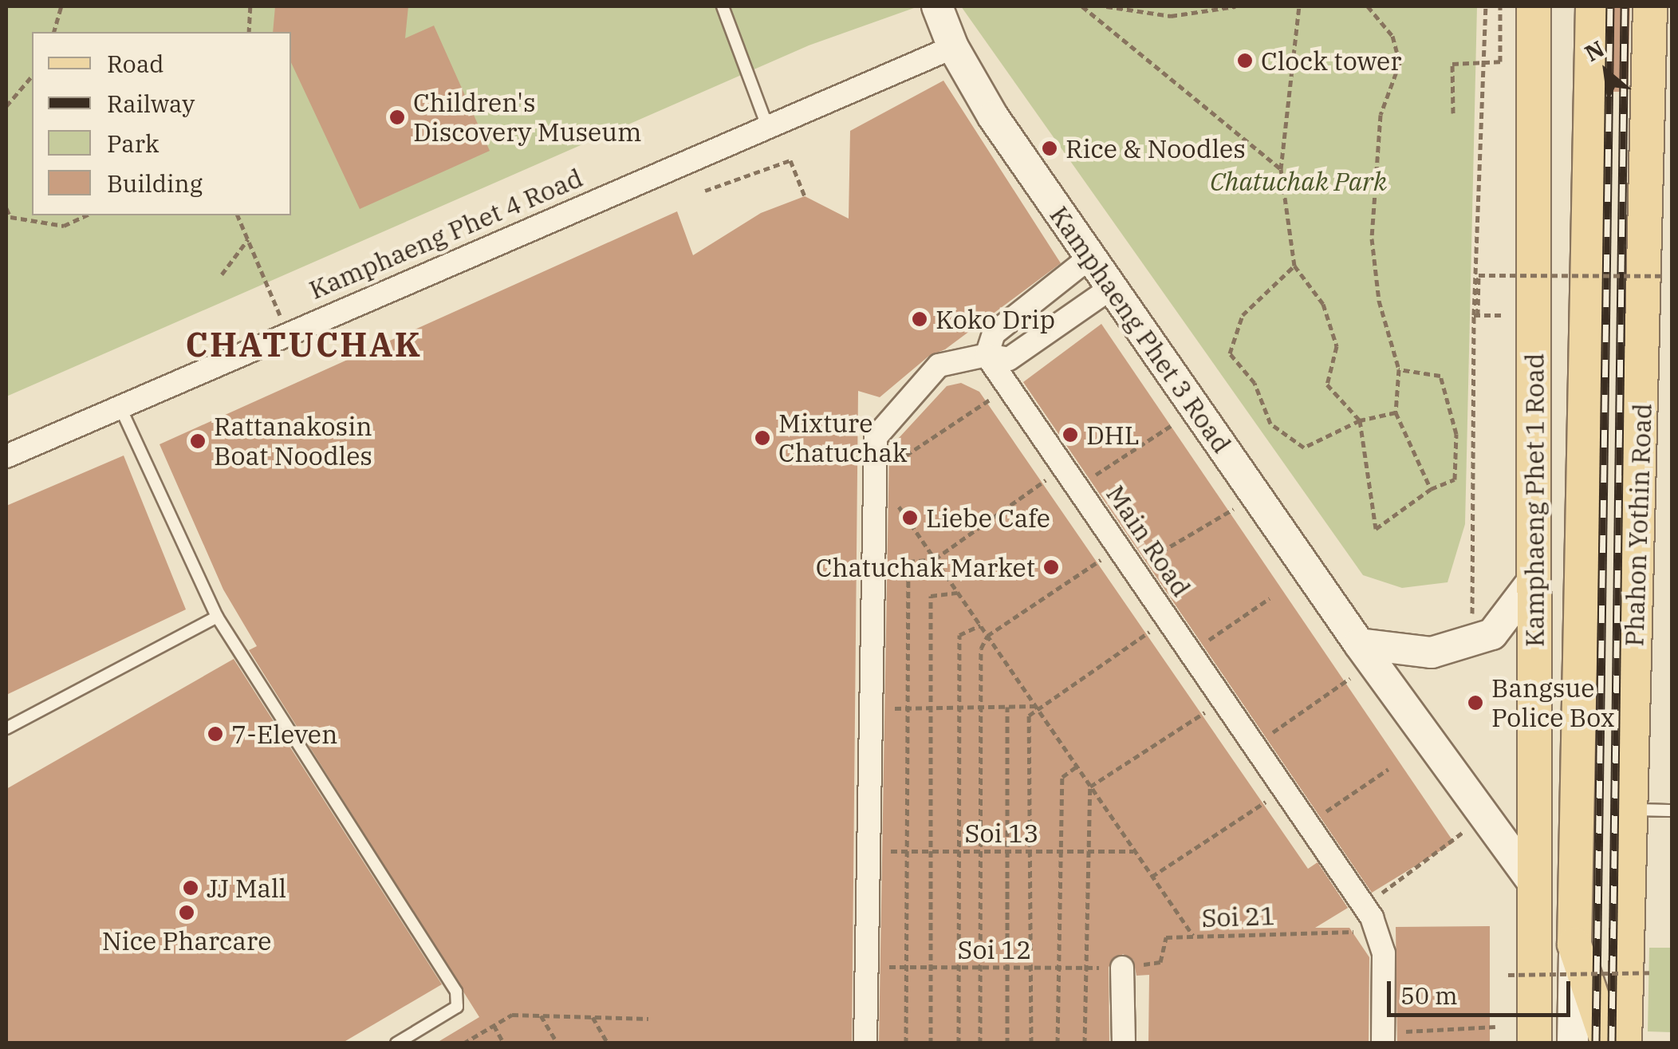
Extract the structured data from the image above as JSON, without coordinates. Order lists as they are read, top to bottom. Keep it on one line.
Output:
{"streets":{"main road":["Kamphaeng Phet 1 Road","Phahon Yothin Road"],"street":["Kamphaeng Phet 4 Road","Kamphaeng Phet 3 Road","Main Road"],"path":["Soi 13","Soi 21","Soi 12"]},"crossings":[["Kamphaeng Phet 4 Road","Kamphaeng Phet 3 Road"],["Kamphaeng Phet 3 Road","Kamphaeng Phet 1 Road"],["Main Road","Soi 21"],["Soi 21","Soi 12"]],"districts":["CHATUCHAK"],"parks":["Chatuchak Park"],"places":["Clock tower","Children's Discovery Museum","Rice & Noodles","Koko Drip","DHL","Mixture Chatuchak","Rattanakosin Boat Noodles","Liebe Cafe","Chatuchak Market","Bangsue Police Box","7-Eleven","JJ Mall","Nice Pharcare"],"legend":["Road","Railway","Park","Building"],"scale_bar":"50 m","north":"top left"}
